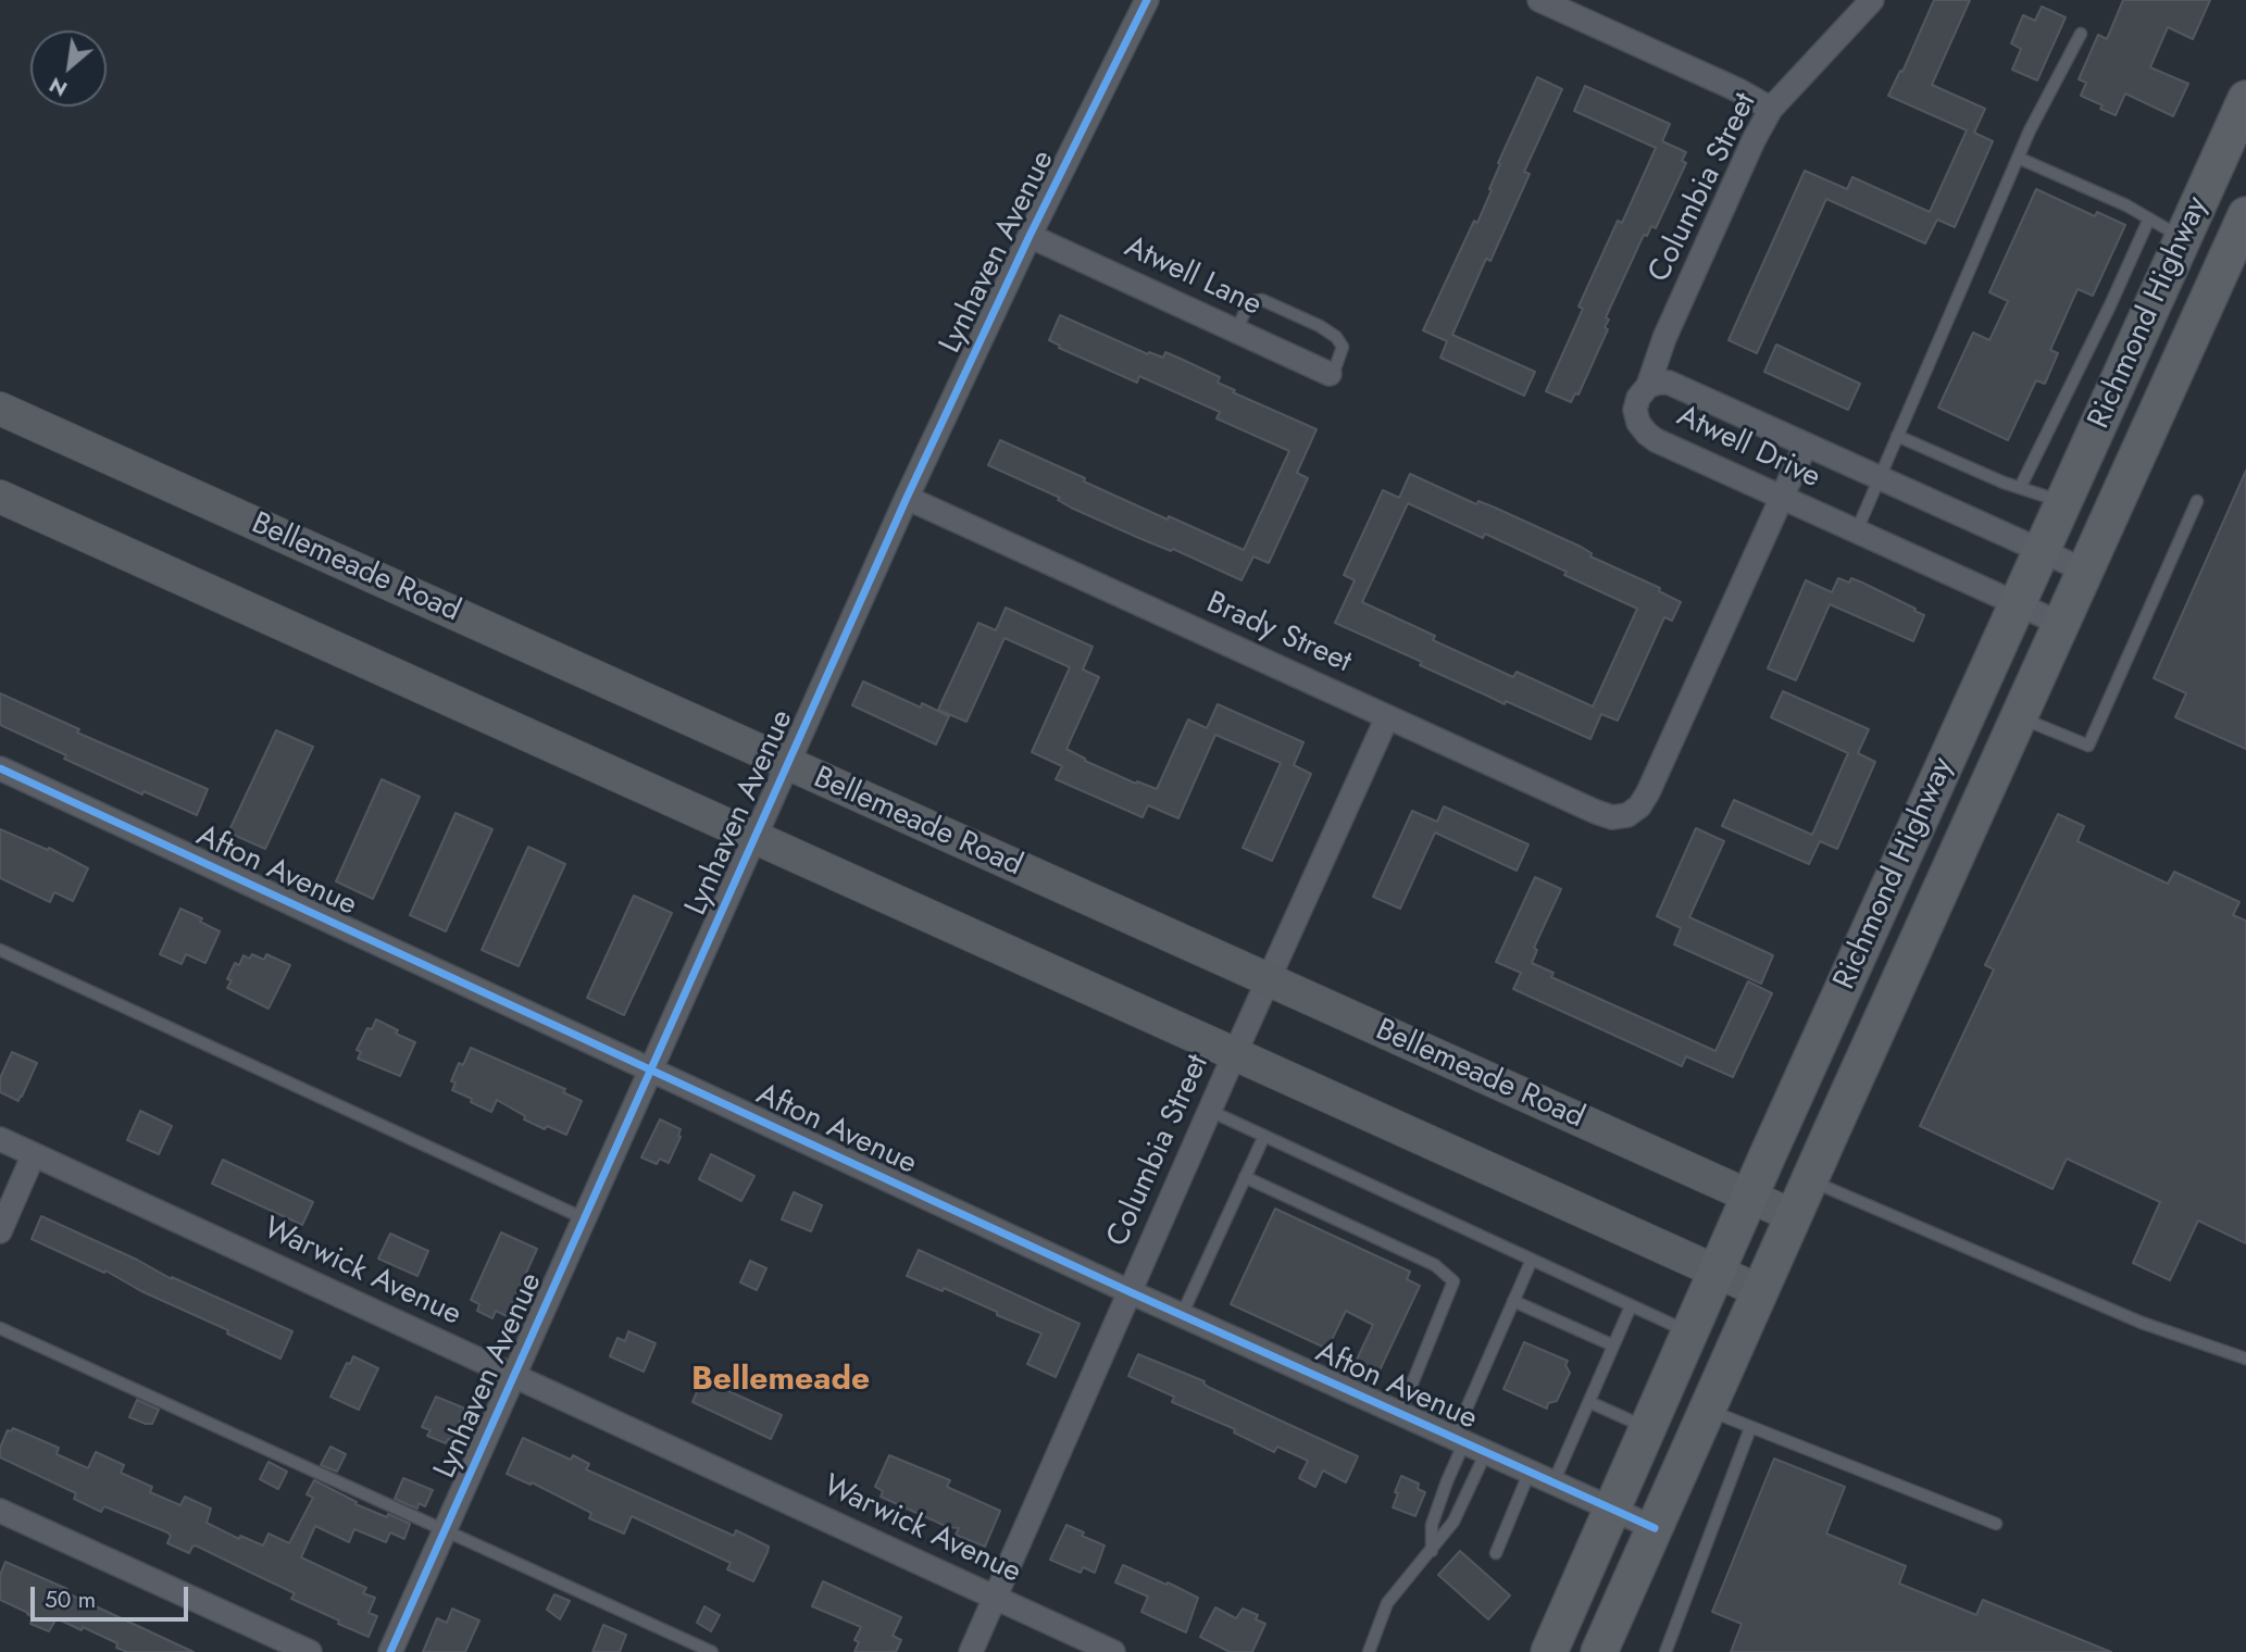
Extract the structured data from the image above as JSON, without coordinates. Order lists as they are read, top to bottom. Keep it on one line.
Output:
{"streets":{"main road":["Richmond Highway","Bellemeade Road"],"street":["Columbia Street","Lynhaven Avenue","Atwell Lane","Atwell Drive","Brady Street","Afton Avenue","Warwick Avenue"]},"crossings":[["Columbia Street","Atwell Drive"],["Columbia Street","Bellemeade Road"],["Columbia Street","Brady Street"],["Columbia Street","Afton Avenue"],["Columbia Street","Warwick Avenue"],["Lynhaven Avenue","Atwell Lane"],["Lynhaven Avenue","Bellemeade Road"],["Lynhaven Avenue","Brady Street"],["Lynhaven Avenue","Afton Avenue"],["Lynhaven Avenue","Warwick Avenue"],["Richmond Highway","Atwell Drive"],["Richmond Highway","Bellemeade Road"],["Richmond Highway","Afton Avenue"],["Atwell Drive","Brady Street"]],"districts":["Bellemeade"],"scale_bar":"50 m","north":"bottom left"}
